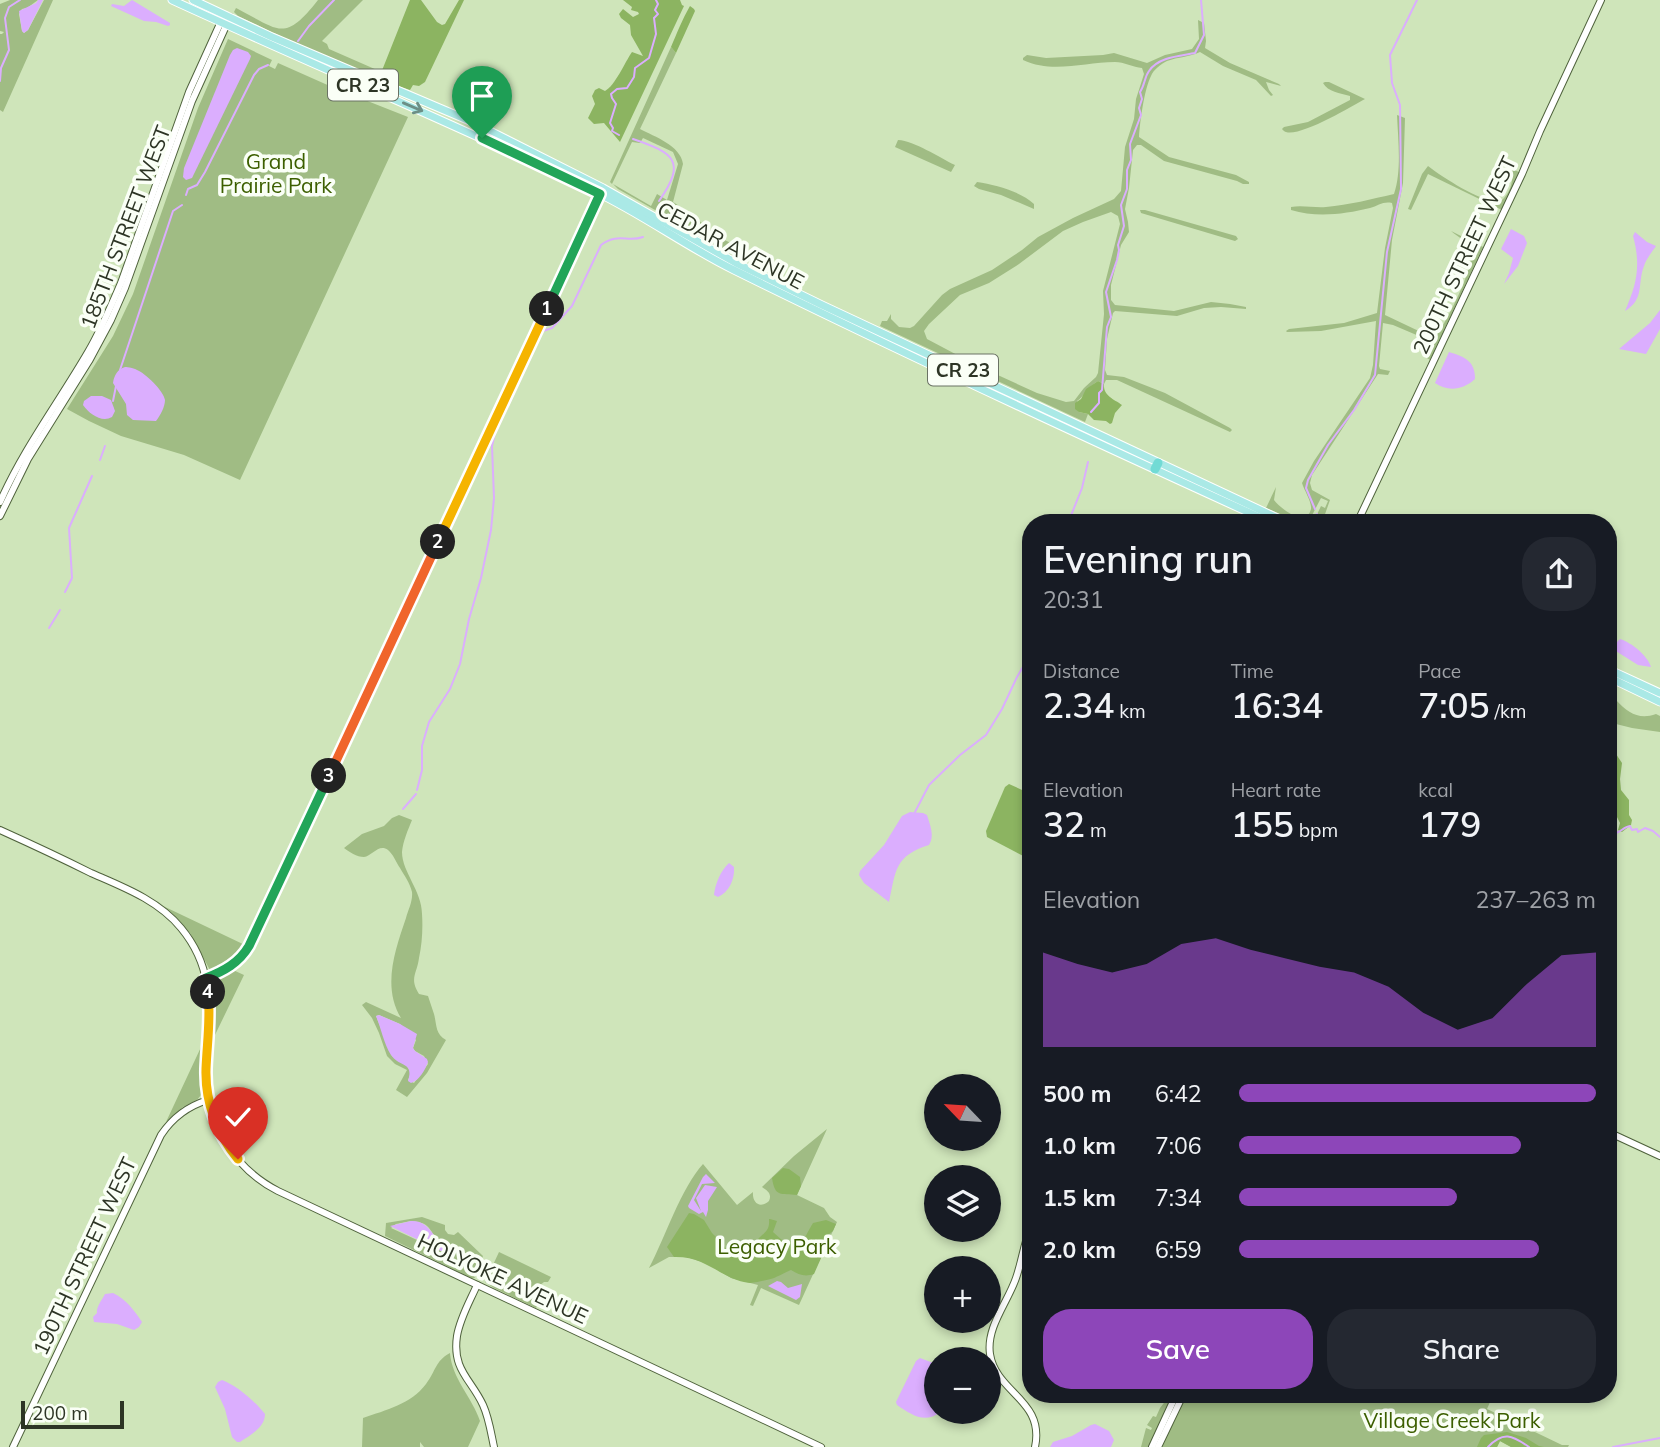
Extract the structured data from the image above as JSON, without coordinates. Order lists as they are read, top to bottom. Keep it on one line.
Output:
{"streets":{"main road":["CR 23","CEDAR AVENUE"],"street":["185TH STREET WEST","200TH STREET WEST","190TH STREET WEST","HOLYOKE AVENUE"]},"crossings":[["185TH STREET WEST","CEDAR AVENUE"],["190TH STREET WEST","HOLYOKE AVENUE"]],"parks":["Grand Prairie Park","Legacy Park","Village Creek Park"],"scale_bar":"200 m","north":"top left","page":{"pins":["1","2","3","4"],"heading":["Evening run","20:31"],"stats":[["Distance","2.34 km"],["Time","16:34"],["Pace","7:05 /km"],["Elevation","32 m"],["Heart rate","155 bpm"],["kcal","179"]],"chart":["Elevation","237–263 m"],"list":[{"name":"500 m","note":"6:42"},{"name":"1.0 km","note":"7:06"},{"name":"1.5 km","note":"7:34"},{"name":"2.0 km","note":"6:59"}],"map_buttons":["+","−"],"buttons":["Save","Share"],"scale":"200 m"}}
